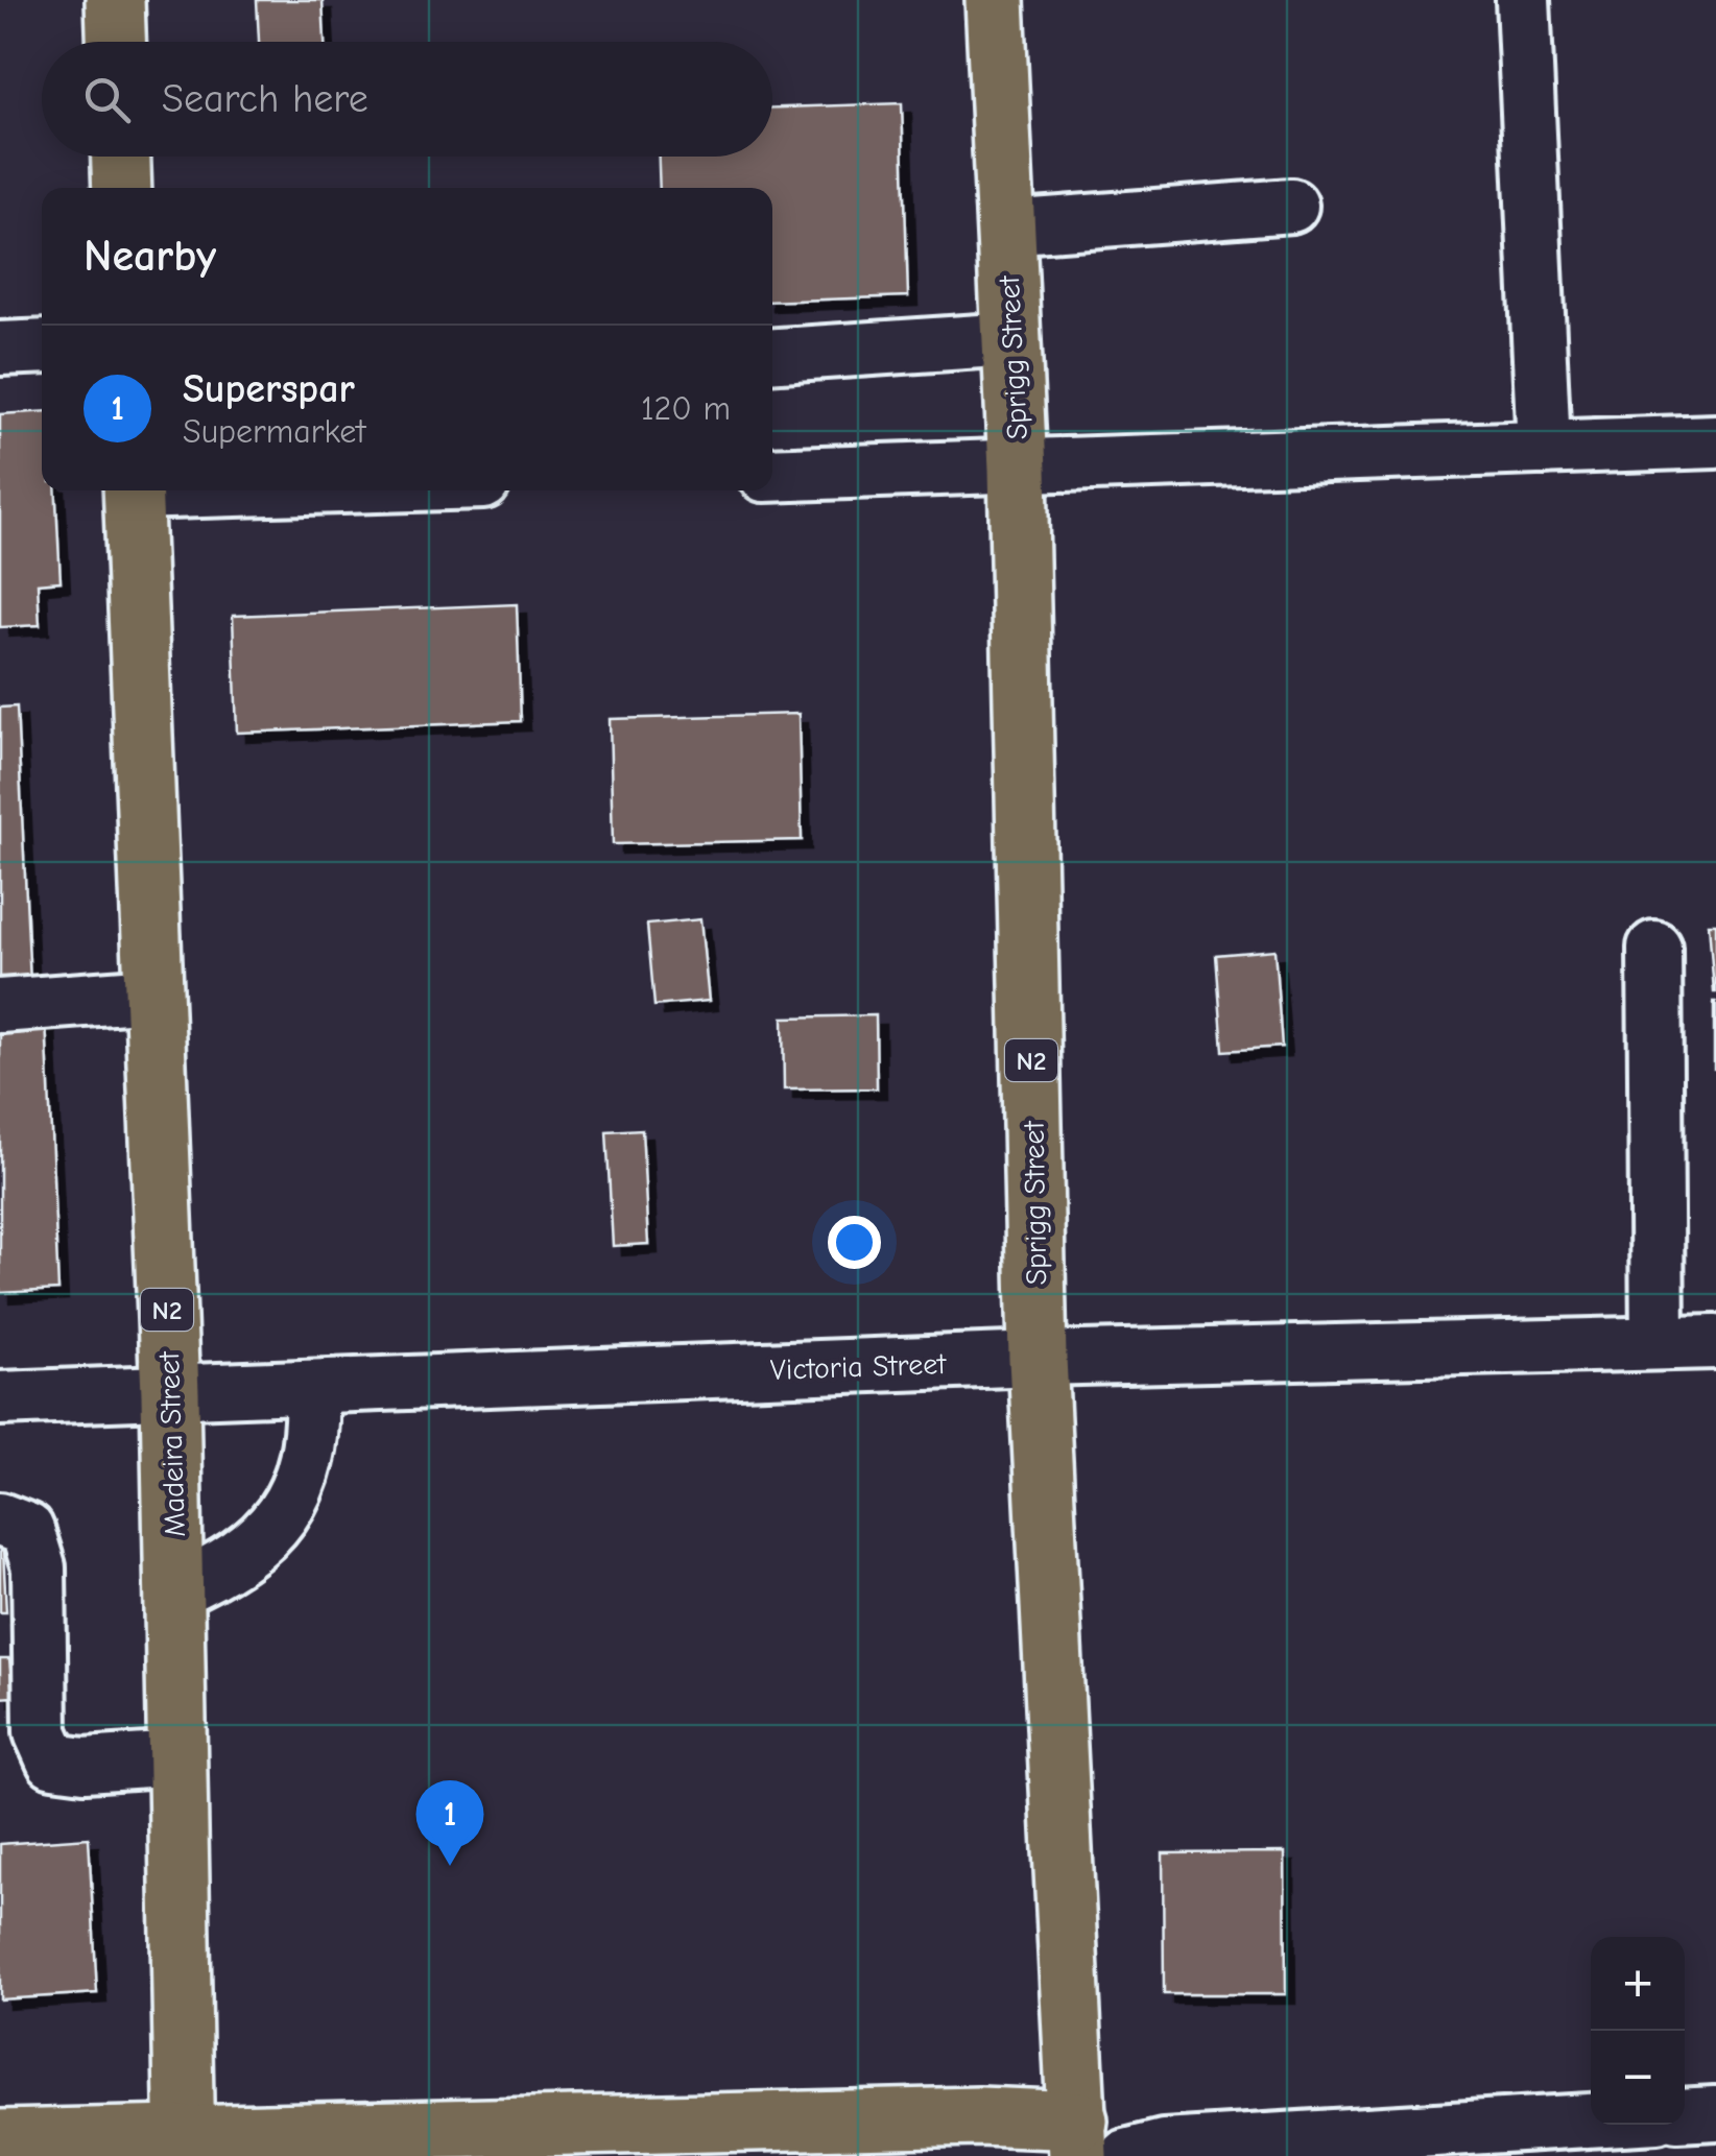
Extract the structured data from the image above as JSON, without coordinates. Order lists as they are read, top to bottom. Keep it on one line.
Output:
{"streets":{"highway":["Sprigg Street","N2","Madeira Street"],"street":["Victoria Street"]},"crossings":[["Sprigg Street","Victoria Street"],["Victoria Street","Madeira Street"]],"page":{"search":"Search here","heading":"Nearby","list":[{"mark":"1","name":"Superspar","note":"Supermarket","value":"120 m"}],"pins":"1","map_buttons":["+","−"]}}
